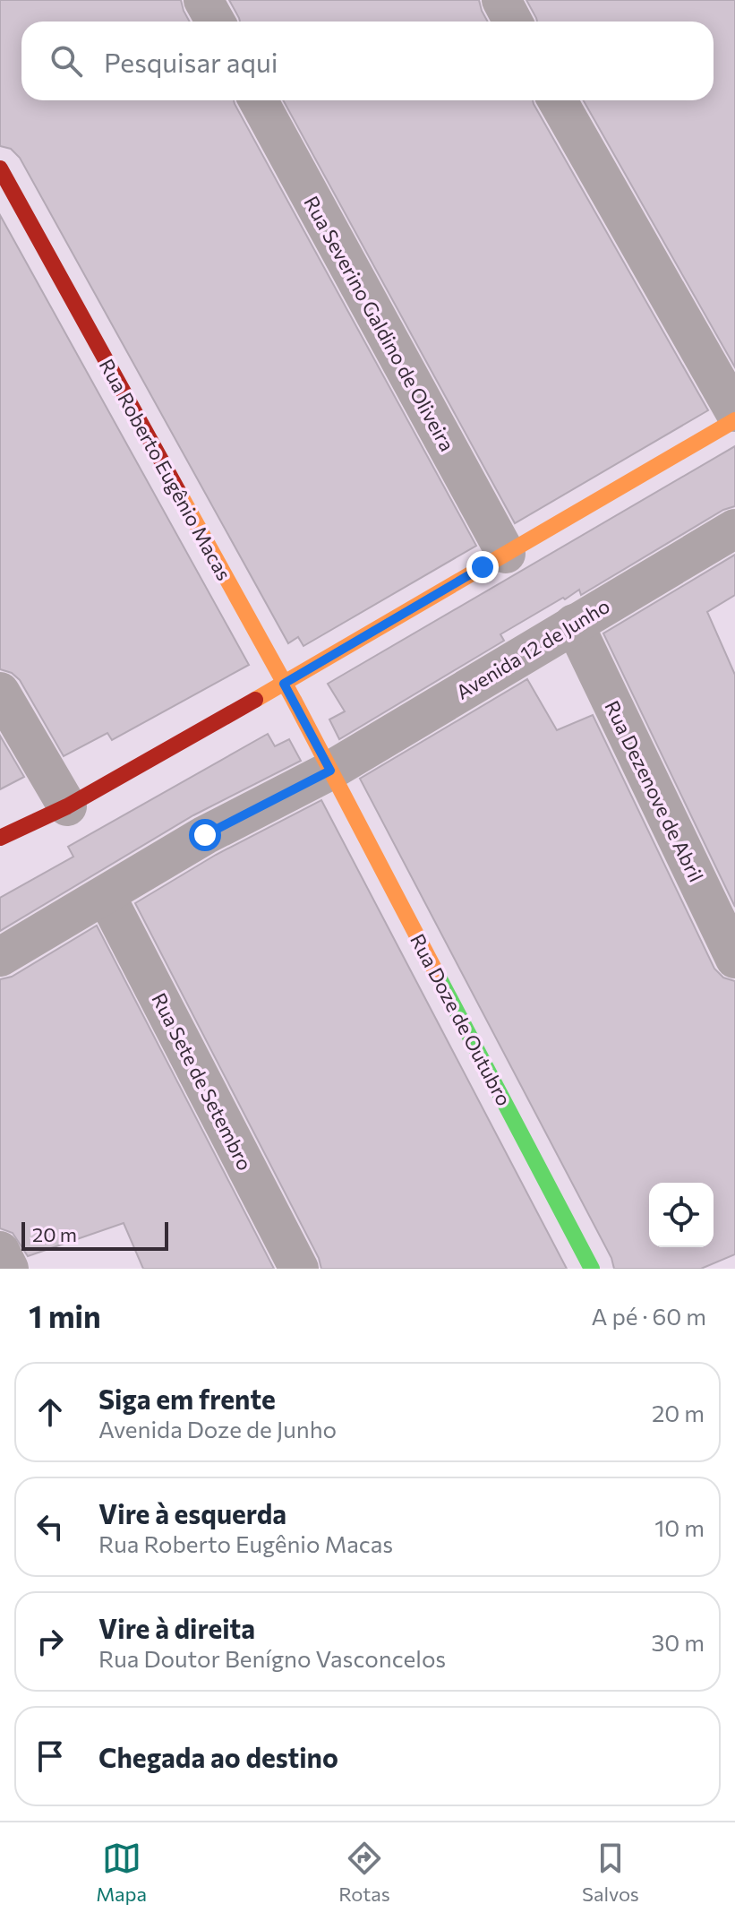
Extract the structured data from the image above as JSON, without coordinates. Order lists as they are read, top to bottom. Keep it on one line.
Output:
{"streets":{"street":["Rua Severino Galdino de Oliveira","Rua Roberto Eugênio Macas","Avenida 12 de Junho","Rua Dezenove de Abril","Rua Doze de Outubro","Rua Sete de Setembro"]},"crossings":[["Rua Roberto Eugênio Macas","Avenida 12 de Junho"],["Rua Roberto Eugênio Macas","Rua Doze de Outubro"],["Avenida 12 de Junho","Rua Dezenove de Abril"],["Avenida 12 de Junho","Rua Doze de Outubro"],["Avenida 12 de Junho","Rua Sete de Setembro"]],"scale_bar":"20 m","page":{"search":"Pesquisar aqui","scale":"20 m","heading":["1 min","A pé · 60 m"],"list":[["Siga em frente","Avenida Doze de Junho","20 m"],["Vire à esquerda","Rua Roberto Eugênio Macas","10 m"],["Vire à direita","Rua Doutor Benígno Vasconcelos","30 m"],"Chegada ao destino"],"nav":["Mapa","Rotas","Salvos"]}}
